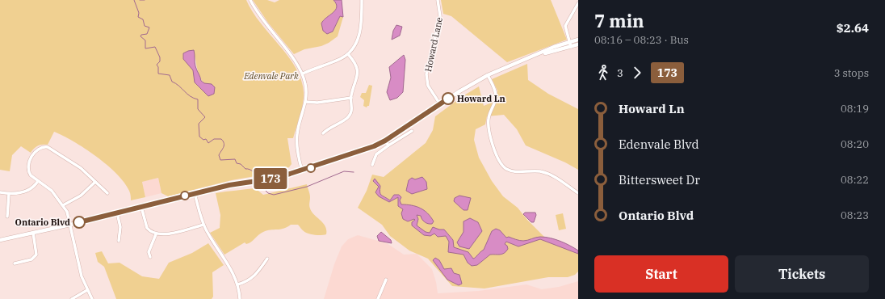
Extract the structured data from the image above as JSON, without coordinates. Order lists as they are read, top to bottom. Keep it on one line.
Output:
{"streets":{"street":["Howard Lane"]},"parks":["Edenvale Park"],"places":["Howard Ln","Ontario Blvd"],"lines":["bus line 173"],"page":{"on_map":"173","heading":["7 min","08:16 – 08:23 · Bus","$2.64"],"legs":["3","173","3 stops"],"list":[{"name":"Howard Ln","value":"08:19"},{"name":"Edenvale Blvd","value":"08:20"},{"name":"Bittersweet Dr","value":"08:22"},{"name":"Ontario Blvd","value":"08:23"}],"buttons":["Start","Tickets"]}}
